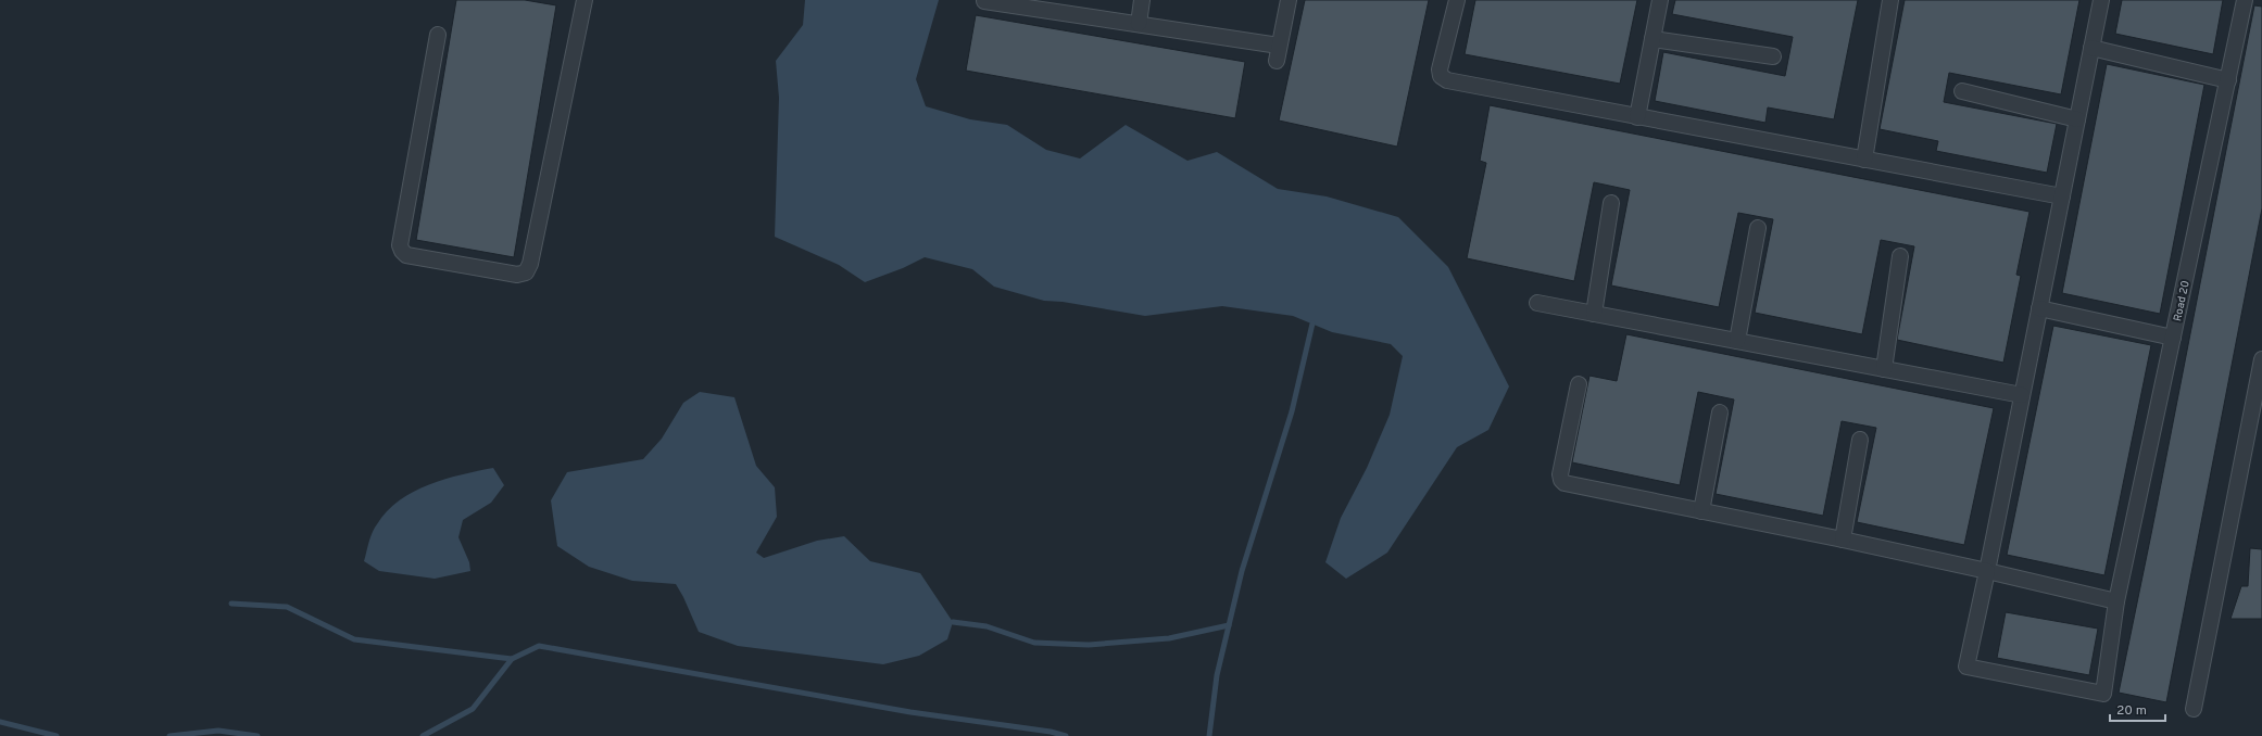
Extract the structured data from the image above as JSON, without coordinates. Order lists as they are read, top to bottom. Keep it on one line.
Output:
{"streets":{"street":["Road 20"]},"scale_bar":"20 m"}
